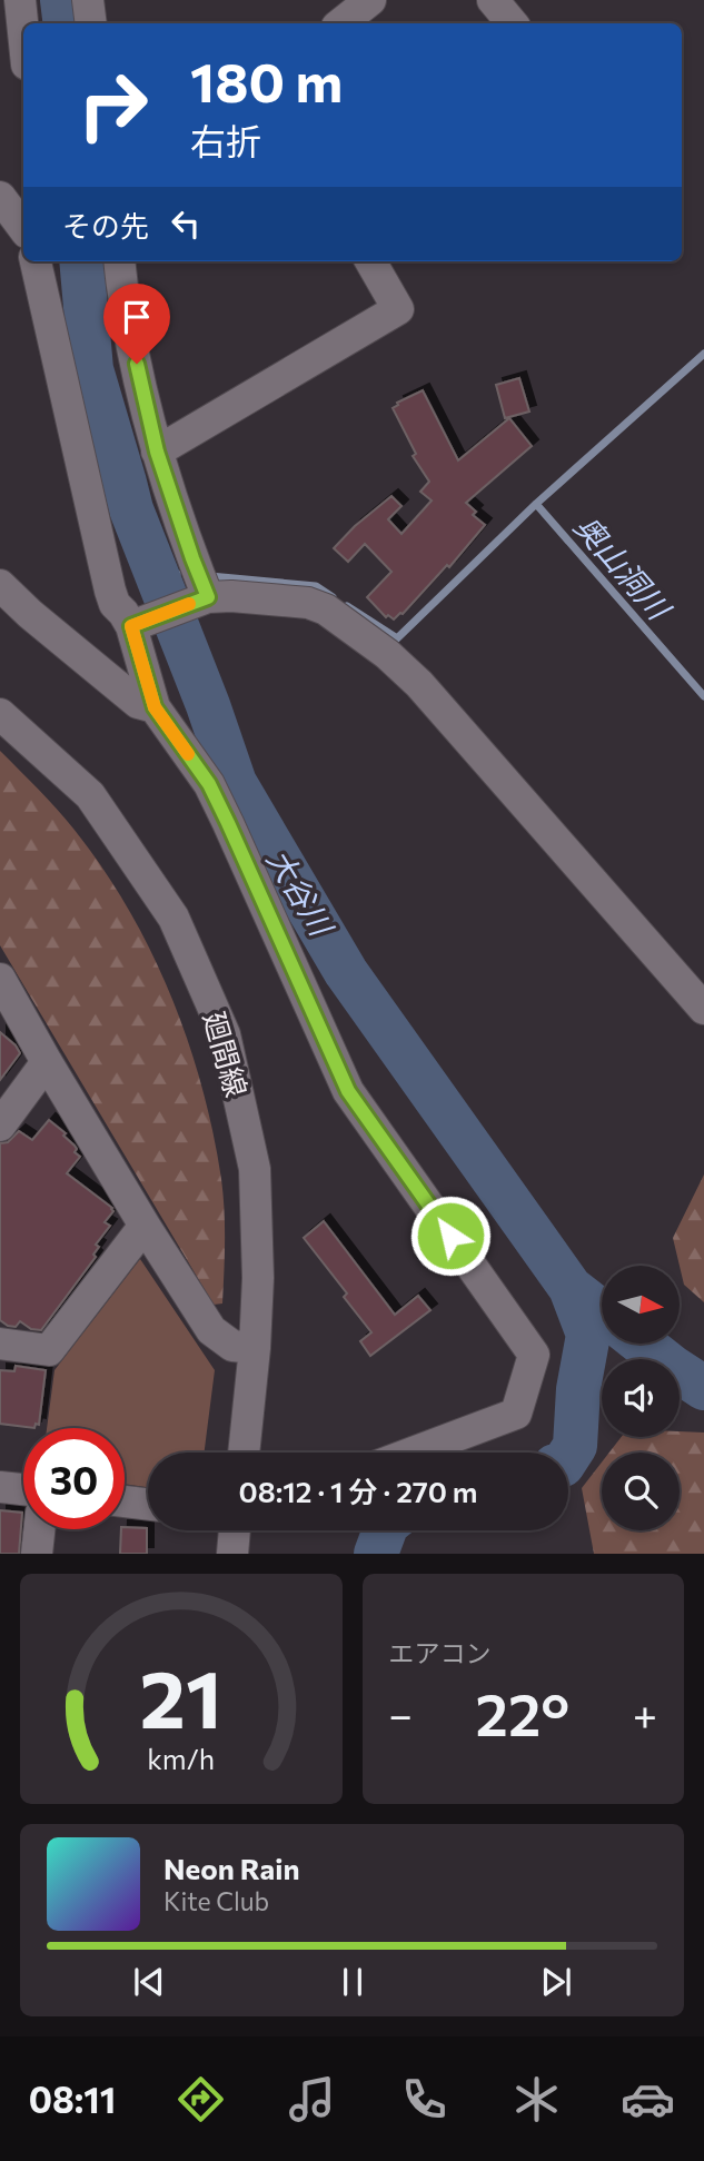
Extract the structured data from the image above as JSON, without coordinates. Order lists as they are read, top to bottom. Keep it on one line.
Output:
{"streets":{"street":["廻間線"]},"water":["奥山洞川","大谷川"],"north":"right","page":{"turn":["180 m","右折"],"then":"その先","limit":"30","trip":"08:12 · 1 分 · 270 m","tile":"エアコン","heat":["−","22°","+"],"song":["Neon Rain","Kite Club"],"tabs":"08:11","gauge":["21","km/h"]}}
